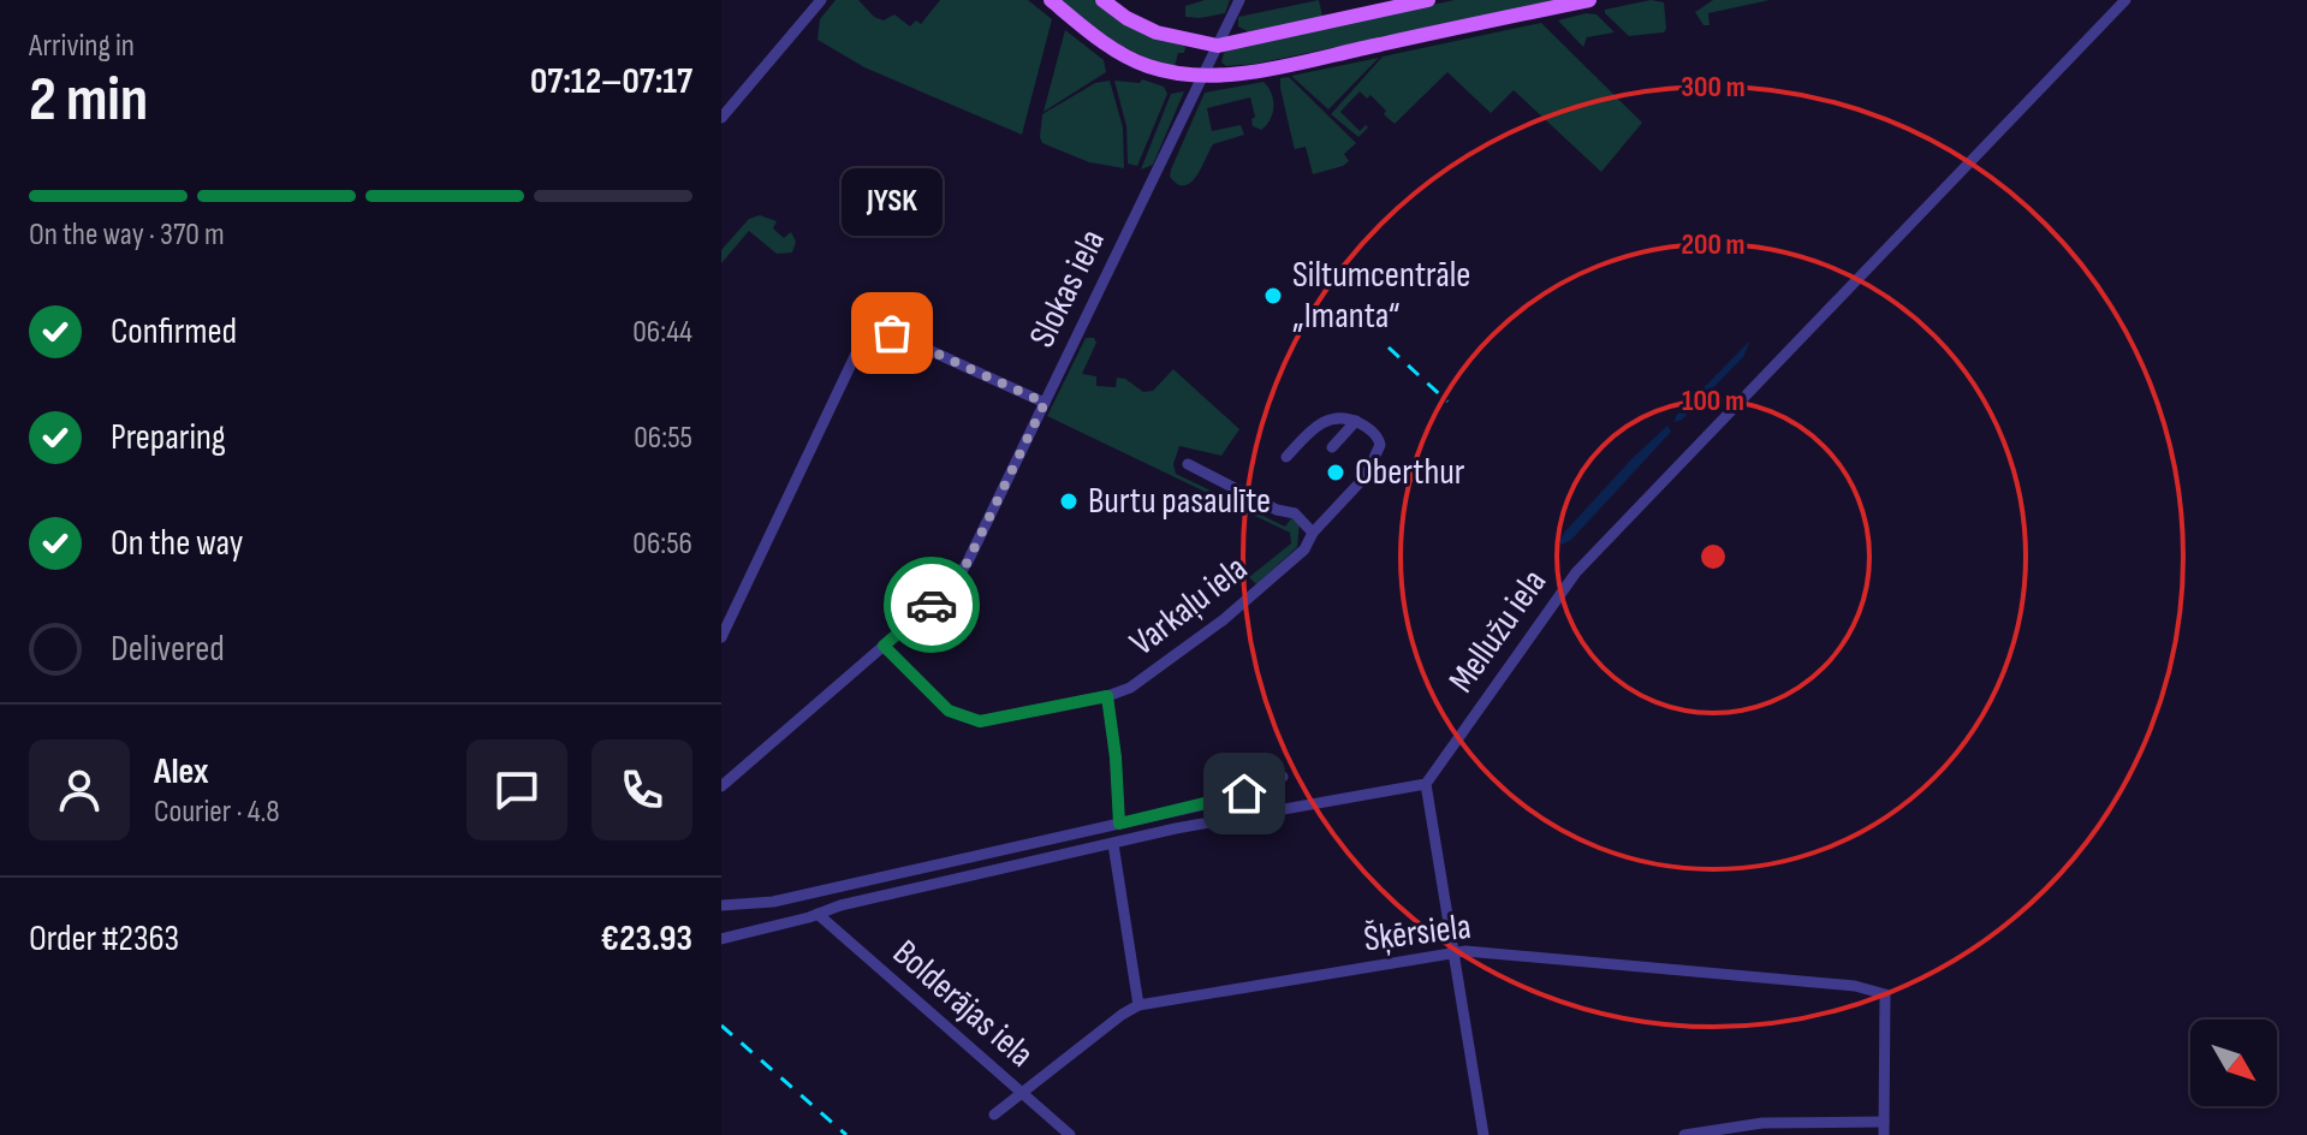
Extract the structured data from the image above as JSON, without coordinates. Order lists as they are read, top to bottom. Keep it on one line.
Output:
{"streets":{"street":["Slokas iela","Varkaļu iela","Mellužu iela","Šķērsiela","Bolderājas iela"]},"crossings":[["Slokas iela","Varkaļu iela"],["Šķērsiela","Bolderājas iela"]],"places":["Siltumcentrāle „Imanta“","JYSK","Oberthur","Burtu pasaulīte"],"north":"bottom right","page":{"heading":["2 min","Arriving in","07:12–07:17"],"panel":["Alex","Courier · 4.8","Order #2363","€23.93"],"bar":"On the way · 370 m","bubble":"JYSK","list":[["Confirmed","06:44"],["Preparing","06:55"],["On the way","06:56"],"Delivered"]},"rings":["300 m","200 m","100 m"]}
